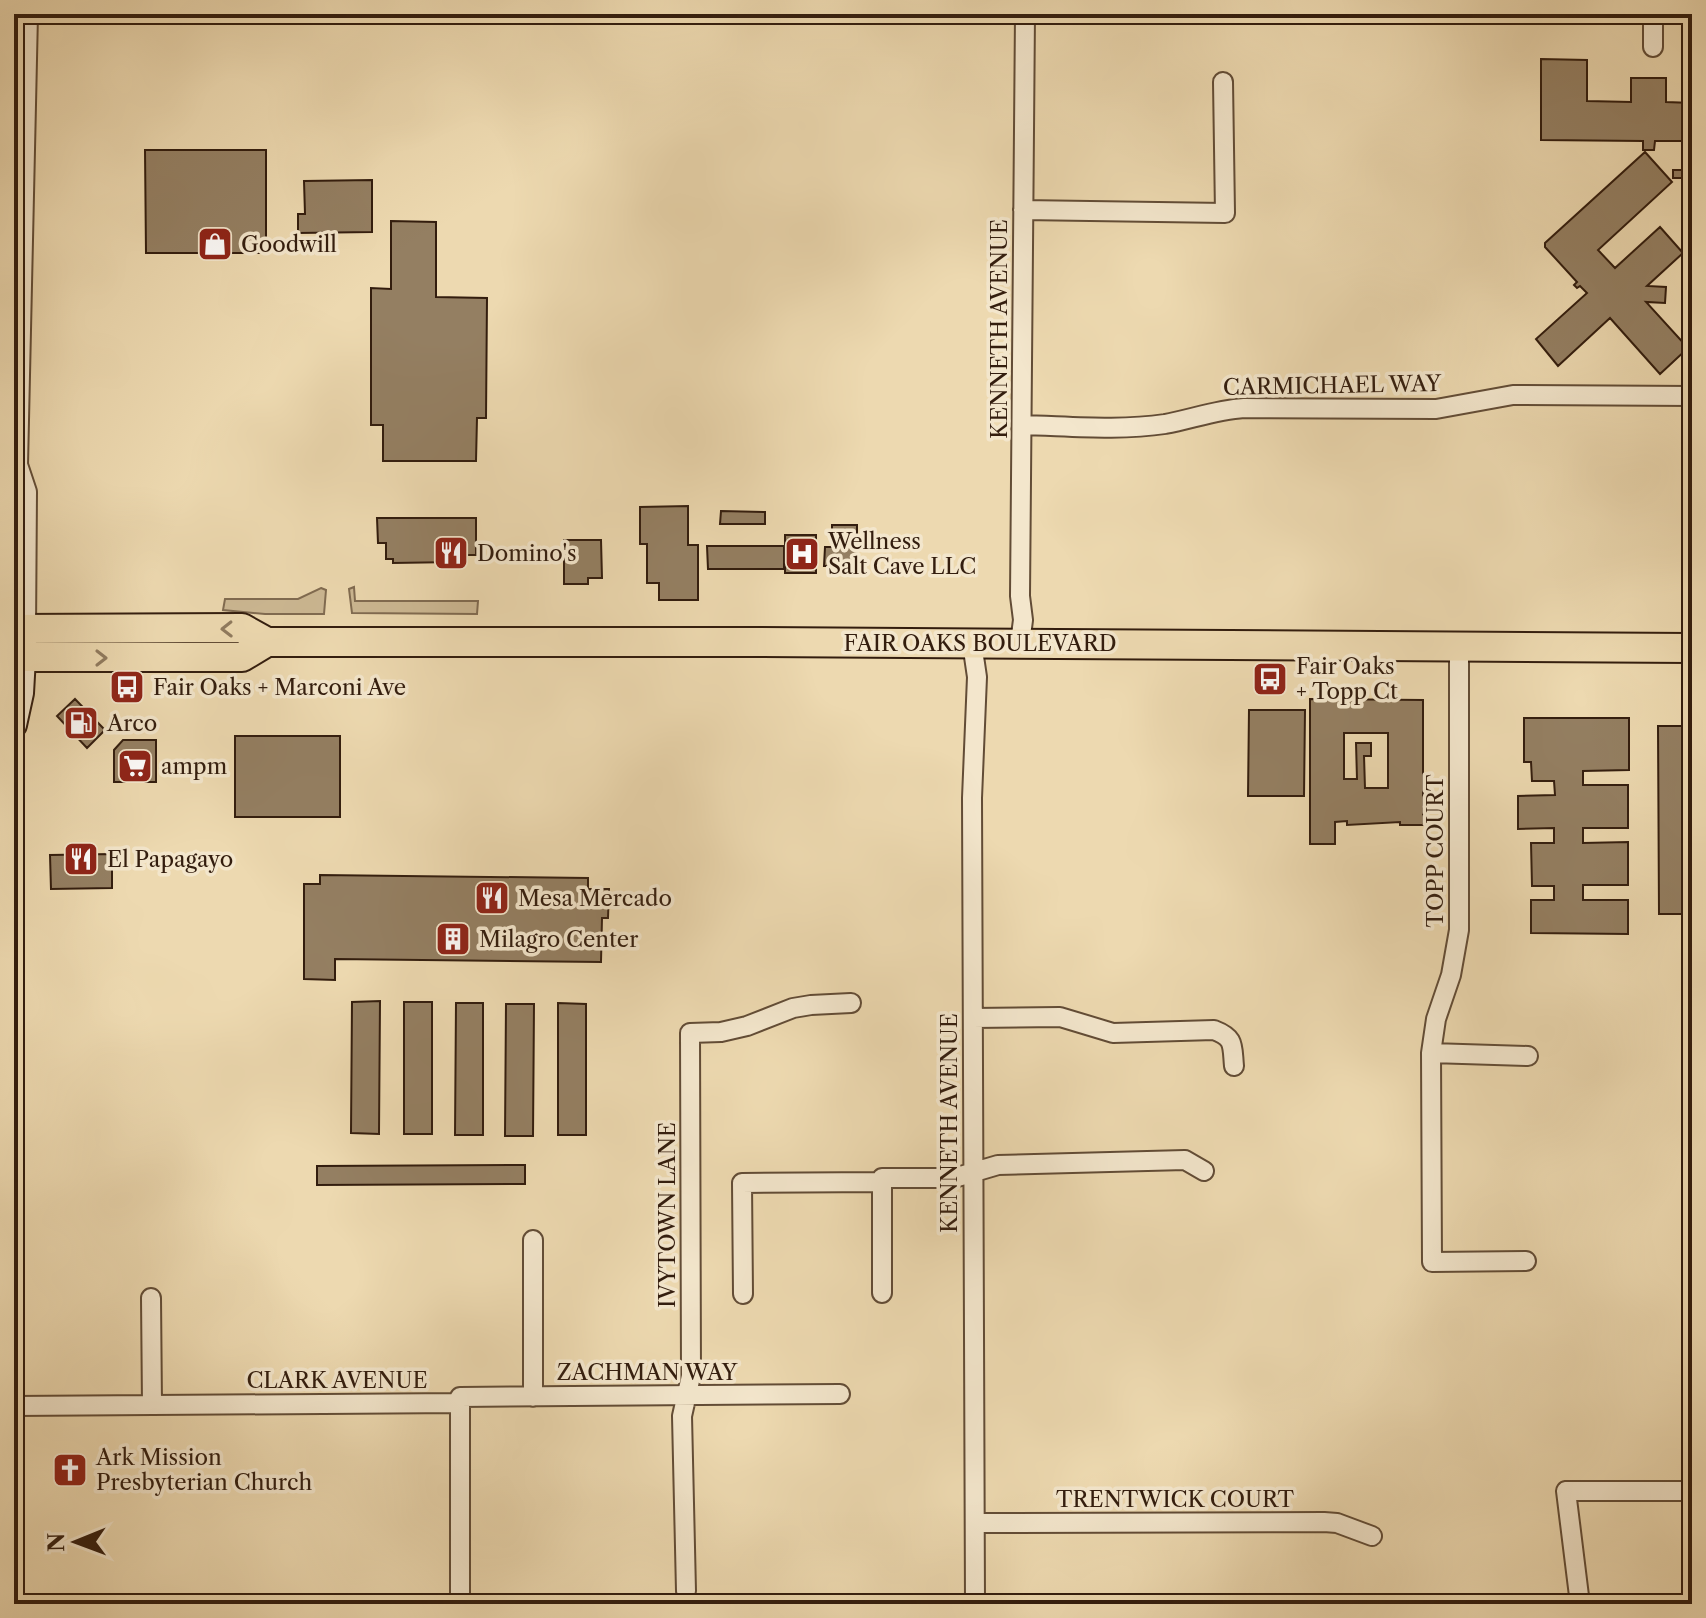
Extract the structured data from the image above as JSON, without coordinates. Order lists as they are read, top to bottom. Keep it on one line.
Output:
{"streets":{"main road":["FAIR OAKS BOULEVARD"],"street":["KENNETH AVENUE","CARMICHAEL WAY","TOPP COURT","IVYTOWN LANE","ZACHMAN WAY","CLARK AVENUE","TRENTWICK COURT"]},"crossings":[["KENNETH AVENUE","CARMICHAEL WAY"],["KENNETH AVENUE","FAIR OAKS BOULEVARD"],["KENNETH AVENUE","TRENTWICK COURT"],["FAIR OAKS BOULEVARD","TOPP COURT"],["IVYTOWN LANE","ZACHMAN WAY"],["ZACHMAN WAY","CLARK AVENUE"]],"places":{"shop":["Goodwill"],"restaurant":["Domino's","El Papagayo","Mesa Mercado"],"hospital":["Wellness Salt Cave LLC"],"bus stop":["Fair Oaks + Topp Ct","Fair Oaks + Marconi Ave"],"fuel station":["Arco"],"supermarket":["ampm"],"building":["Milagro Center"],"church":["Ark Mission Presbyterian Church"]},"north":"left"}
